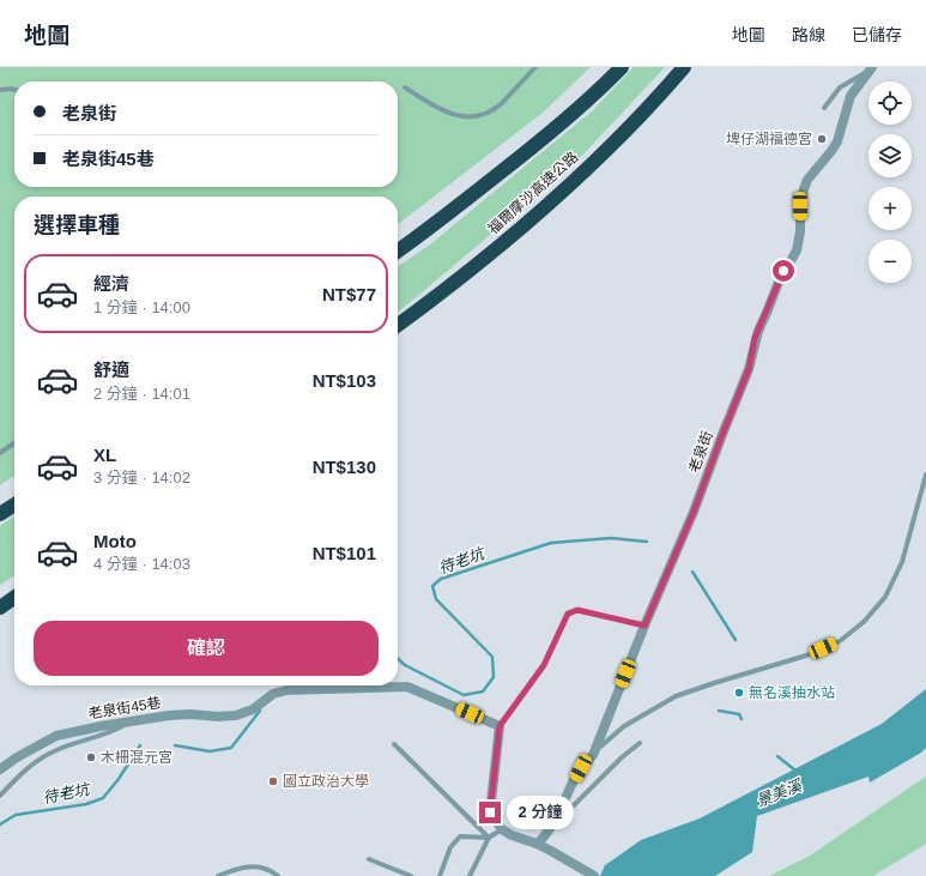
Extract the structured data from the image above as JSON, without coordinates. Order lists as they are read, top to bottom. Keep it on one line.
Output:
{"streets":{"highway":["福爾摩沙高速公路"],"street":["老泉街","老泉街45巷"]},"water":["待老坑","景美溪"],"places":["埤仔湖福德宮","無名溪抽水站","木柵混元宮","國立政治大學"],"page":{"header":"地圖","nav":["地圖","路線","已儲存"],"map_buttons":["+","−"],"banner":["老泉街","老泉街45巷"],"heading":"選擇車種","list":[{"name":"經濟","note":"1 分鐘 · 14:00","value":"NT$77"},{"name":"舒適","note":"2 分鐘 · 14:01","value":"NT$103"},{"name":"XL","note":"3 分鐘 · 14:02","value":"NT$130"},{"name":"Moto","note":"4 分鐘 · 14:03","value":"NT$101"}],"buttons":"確認","bubble":"2 分鐘"}}
